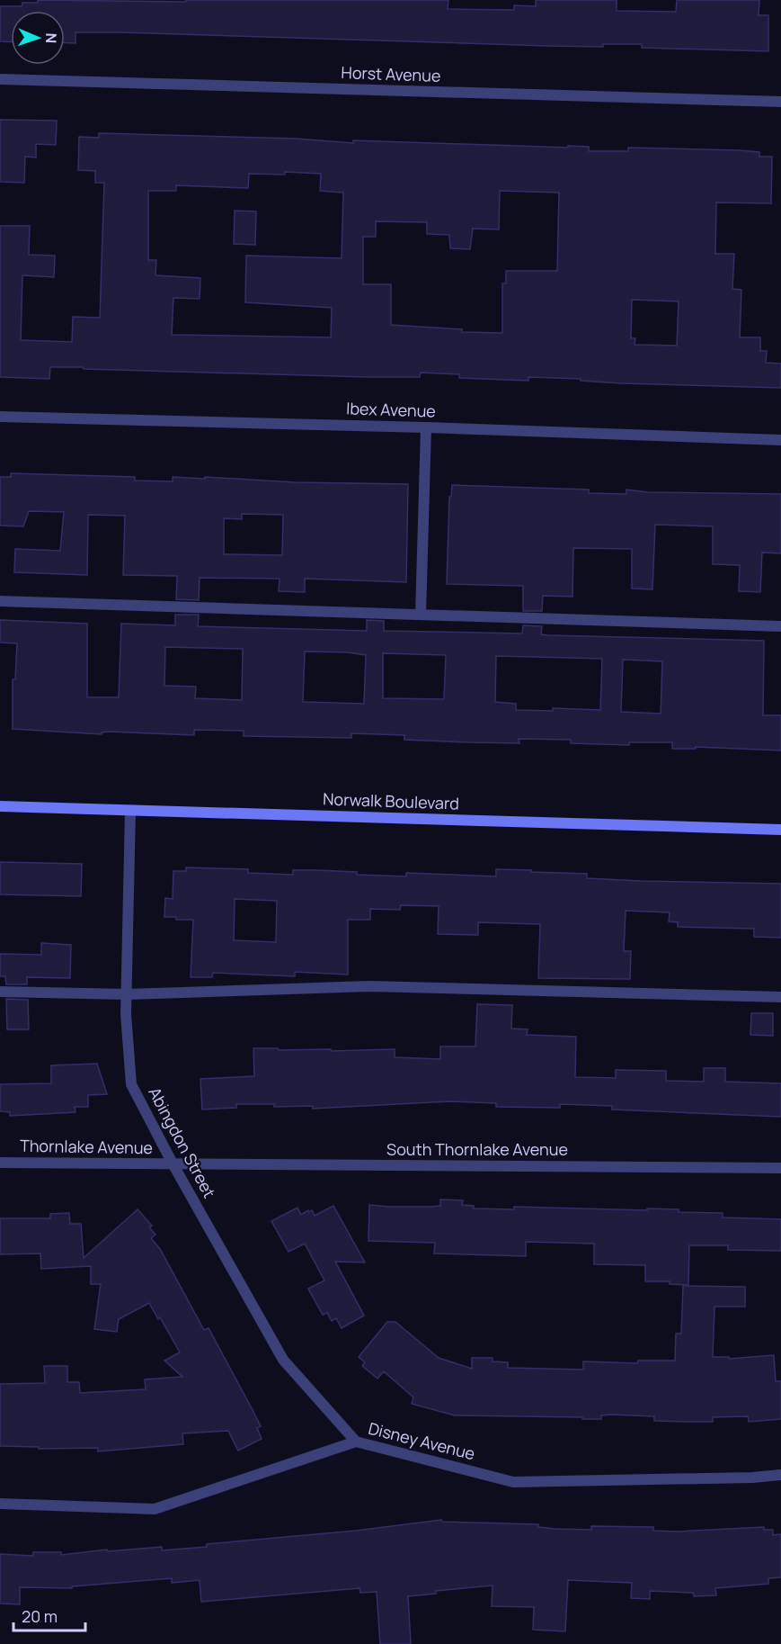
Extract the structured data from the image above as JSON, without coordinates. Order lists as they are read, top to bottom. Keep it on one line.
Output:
{"streets":{"street":["Horst Avenue","Ibex Avenue","Norwalk Boulevard","Abingdon Street","Thornlake Avenue","South Thornlake Avenue","Disney Avenue"]},"crossings":[["Norwalk Boulevard","Abingdon Street"],["Abingdon Street","Thornlake Avenue"],["Abingdon Street","South Thornlake Avenue"],["Abingdon Street","Disney Avenue"],["Thornlake Avenue","South Thornlake Avenue"]],"scale_bar":"20 m","north":"right"}
